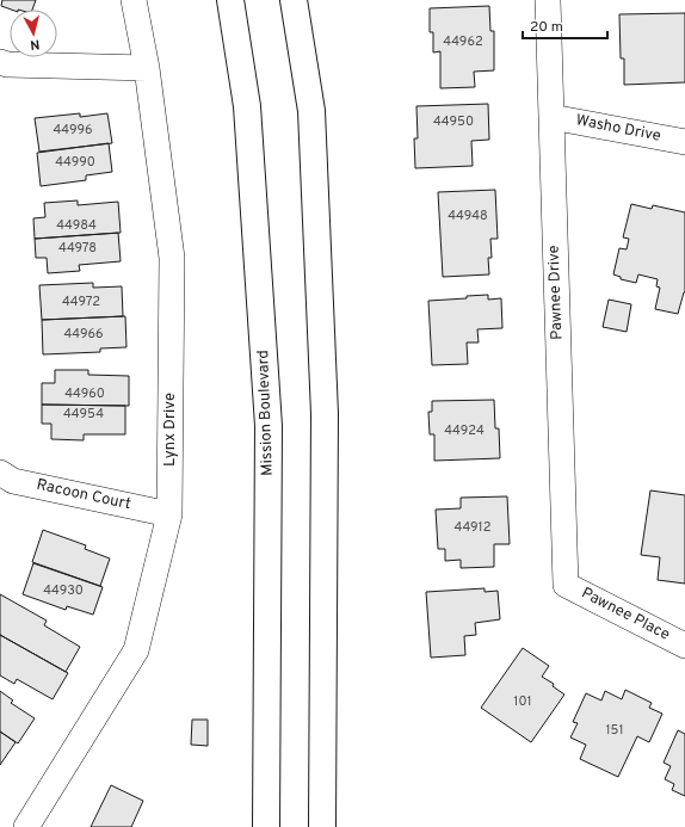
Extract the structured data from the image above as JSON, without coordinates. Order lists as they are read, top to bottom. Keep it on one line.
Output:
{"streets":{"main road":["Mission Boulevard"],"street":["Washo Drive","Pawnee Drive","Lynx Drive","Racoon Court","Pawnee Place"]},"crossings":[["Washo Drive","Pawnee Drive"],["Pawnee Drive","Pawnee Place"],["Lynx Drive","Racoon Court"]],"house_numbers":["44962","44950","44996","44990","44948","44984","44978","44972","44966","44960","44954","44924","44912","44930","101","151"],"scale_bar":"20 m","north":"bottom"}
